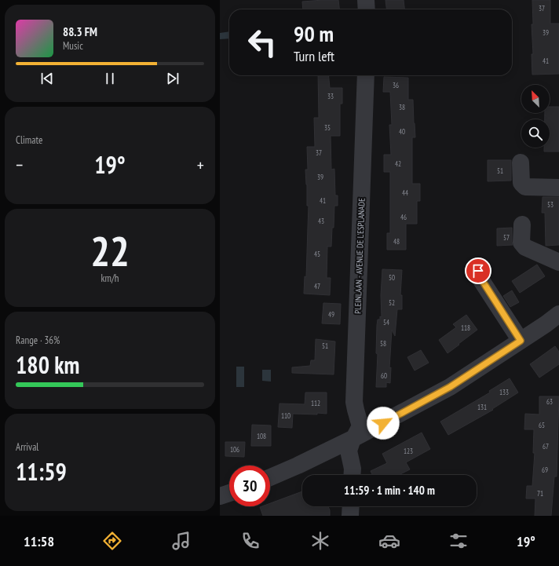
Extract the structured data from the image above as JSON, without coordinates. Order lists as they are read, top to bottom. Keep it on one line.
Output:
{"streets":{"street":["PLEINLAAN - AVENUE DE L'ESPLANADE"]},"house_numbers":["37","39","41","36","33","38","35","40","37","42","51","39","44","41","53","46","43","57","48","45","50","47","52","49","54","118","58","51","60","133","63","112","131","110","65","108","67","106","123","69","71"],"north":"top left","page":{"turn":["90 m","Turn left"],"song":["88.3 FM","Music"],"tile":["Climate",["22","km/h"],["Range · 36%","180 km"],["Arrival","11:59"]],"heat":["−","19°","+"],"limit":"30","trip":"11:59 · 1 min · 140 m","tabs":["11:58","19°"]}}
